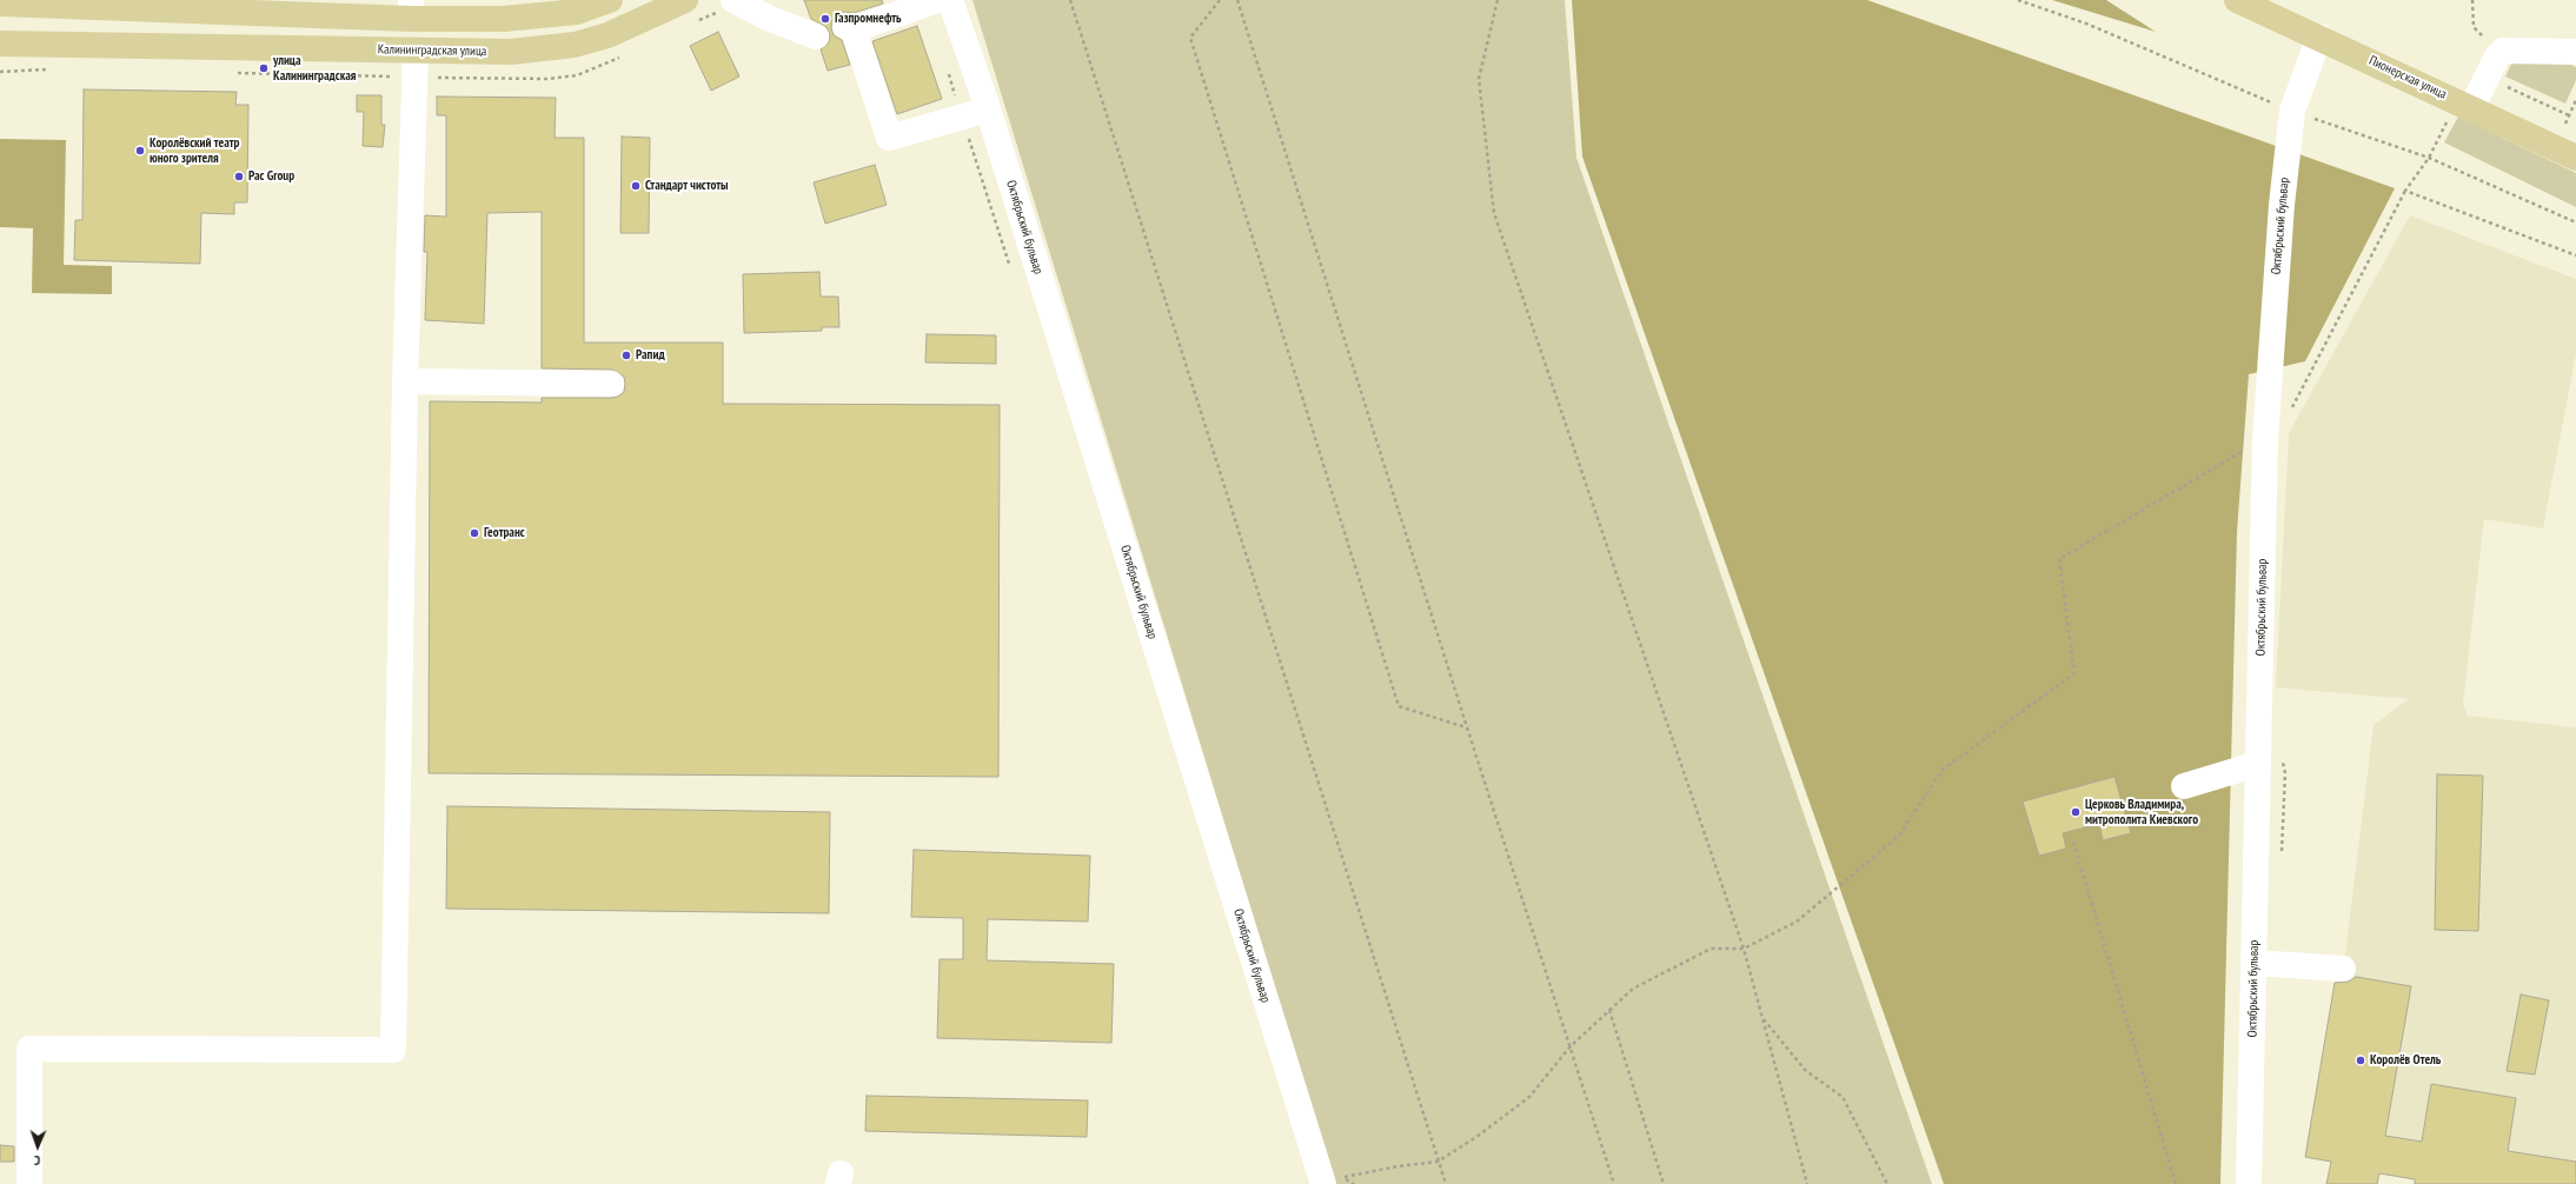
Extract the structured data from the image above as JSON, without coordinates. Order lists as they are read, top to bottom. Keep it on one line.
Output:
{"streets":{"main road":["Калининградская улица","Пионерская улица"],"street":["Октябрьский бульвар"]},"crossings":[["Пионерская улица","Октябрьский бульвар"]],"places":["Газпромнефть","улица Калининградская","Королёвский театр юного зрителя","Pac Group","Стандарт чистоты","Рапид","Геотранс","Церковь Владимира, митрополита Киевского","Королёв Отель"],"north":"bottom"}
